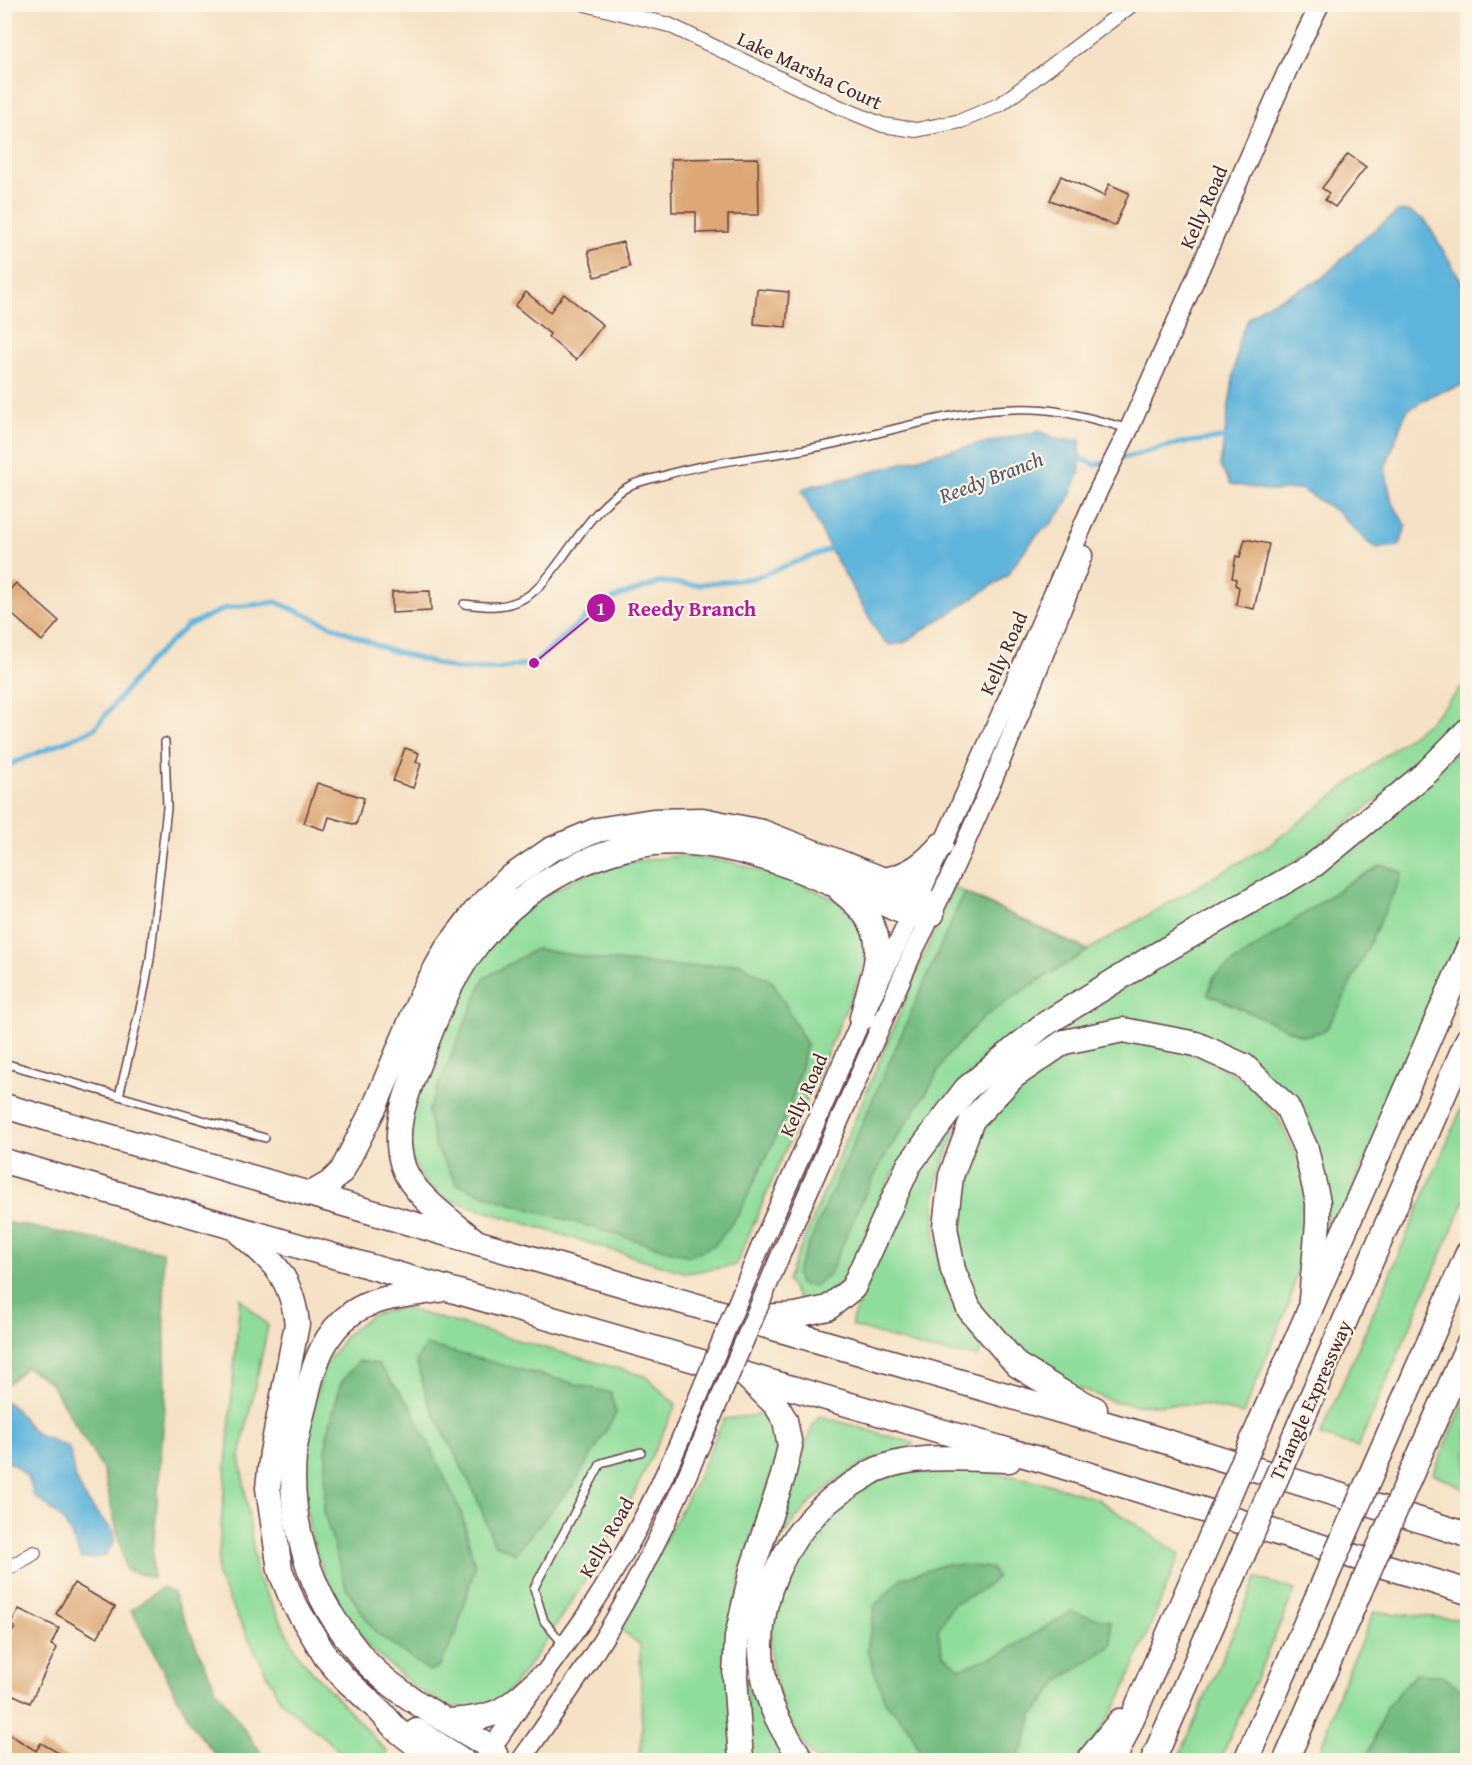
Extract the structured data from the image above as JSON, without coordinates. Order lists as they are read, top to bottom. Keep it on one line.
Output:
{"streets":{"highway":["Triangle Expressway"],"main road":["Kelly Road"],"street":["Lake Marsha Court"]},"water":["Reedy Branch"],"places":["Reedy Branch"]}
